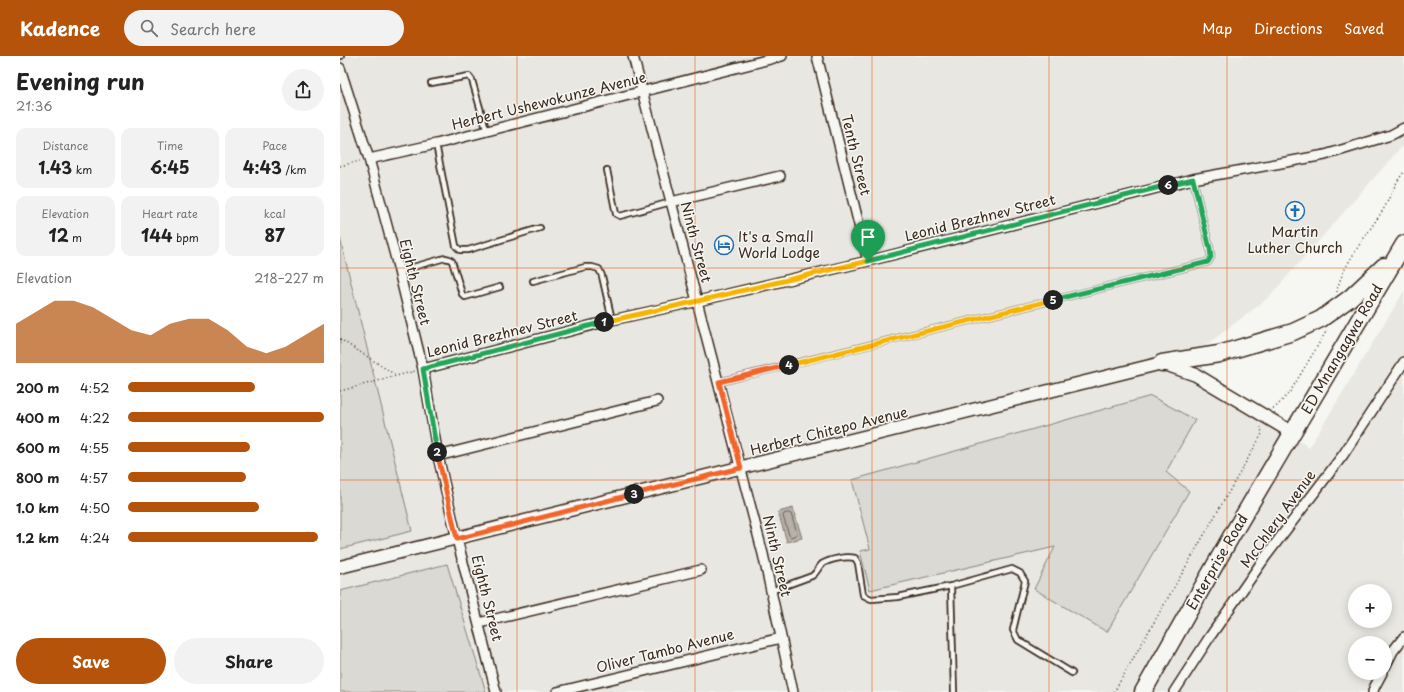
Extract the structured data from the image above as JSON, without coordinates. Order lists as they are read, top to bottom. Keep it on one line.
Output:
{"streets":{"highway":["ED Mnangagwa Road","Enterprise Road"],"main road":["Herbert Chitepo Avenue"],"street":["Herbert Ushewokunze Avenue","Tenth Street","Leonid Brezhnev Street","Ninth Street","Eighth Street","McChlery Avenue","Oliver Tambo Avenue"]},"crossings":[["Herbert Ushewokunze Avenue","Ninth Street"],["Herbert Ushewokunze Avenue","Eighth Street"],["Tenth Street","Leonid Brezhnev Street"],["Leonid Brezhnev Street","Ninth Street"],["Leonid Brezhnev Street","Eighth Street"],["Ninth Street","Herbert Chitepo Avenue"],["Ninth Street","Oliver Tambo Avenue"],["Eighth Street","Herbert Chitepo Avenue"],["ED Mnangagwa Road","Enterprise Road"]],"places":{"church":["Martin Luther Church"],"hotel":["It's a Small World Lodge"]},"page":{"header":"Kadence","search":"Search here","nav":["Map","Directions","Saved"],"heading":["Evening run","21:36"],"stats":[["Distance","1.43 km"],["Time","6:45"],["Pace","4:43 /km"],["Elevation","12 m"],["Heart rate","144 bpm"],["kcal","87"]],"pins":["6","5","1","4","2","3"],"chart":["Elevation","218–227 m"],"list":[{"name":"200 m","note":"4:52"},{"name":"400 m","note":"4:22"},{"name":"600 m","note":"4:55"},{"name":"800 m","note":"4:57"},{"name":"1.0 km","note":"4:50"},{"name":"1.2 km","note":"4:24"}],"map_buttons":["+","−"],"buttons":["Save","Share"]}}
